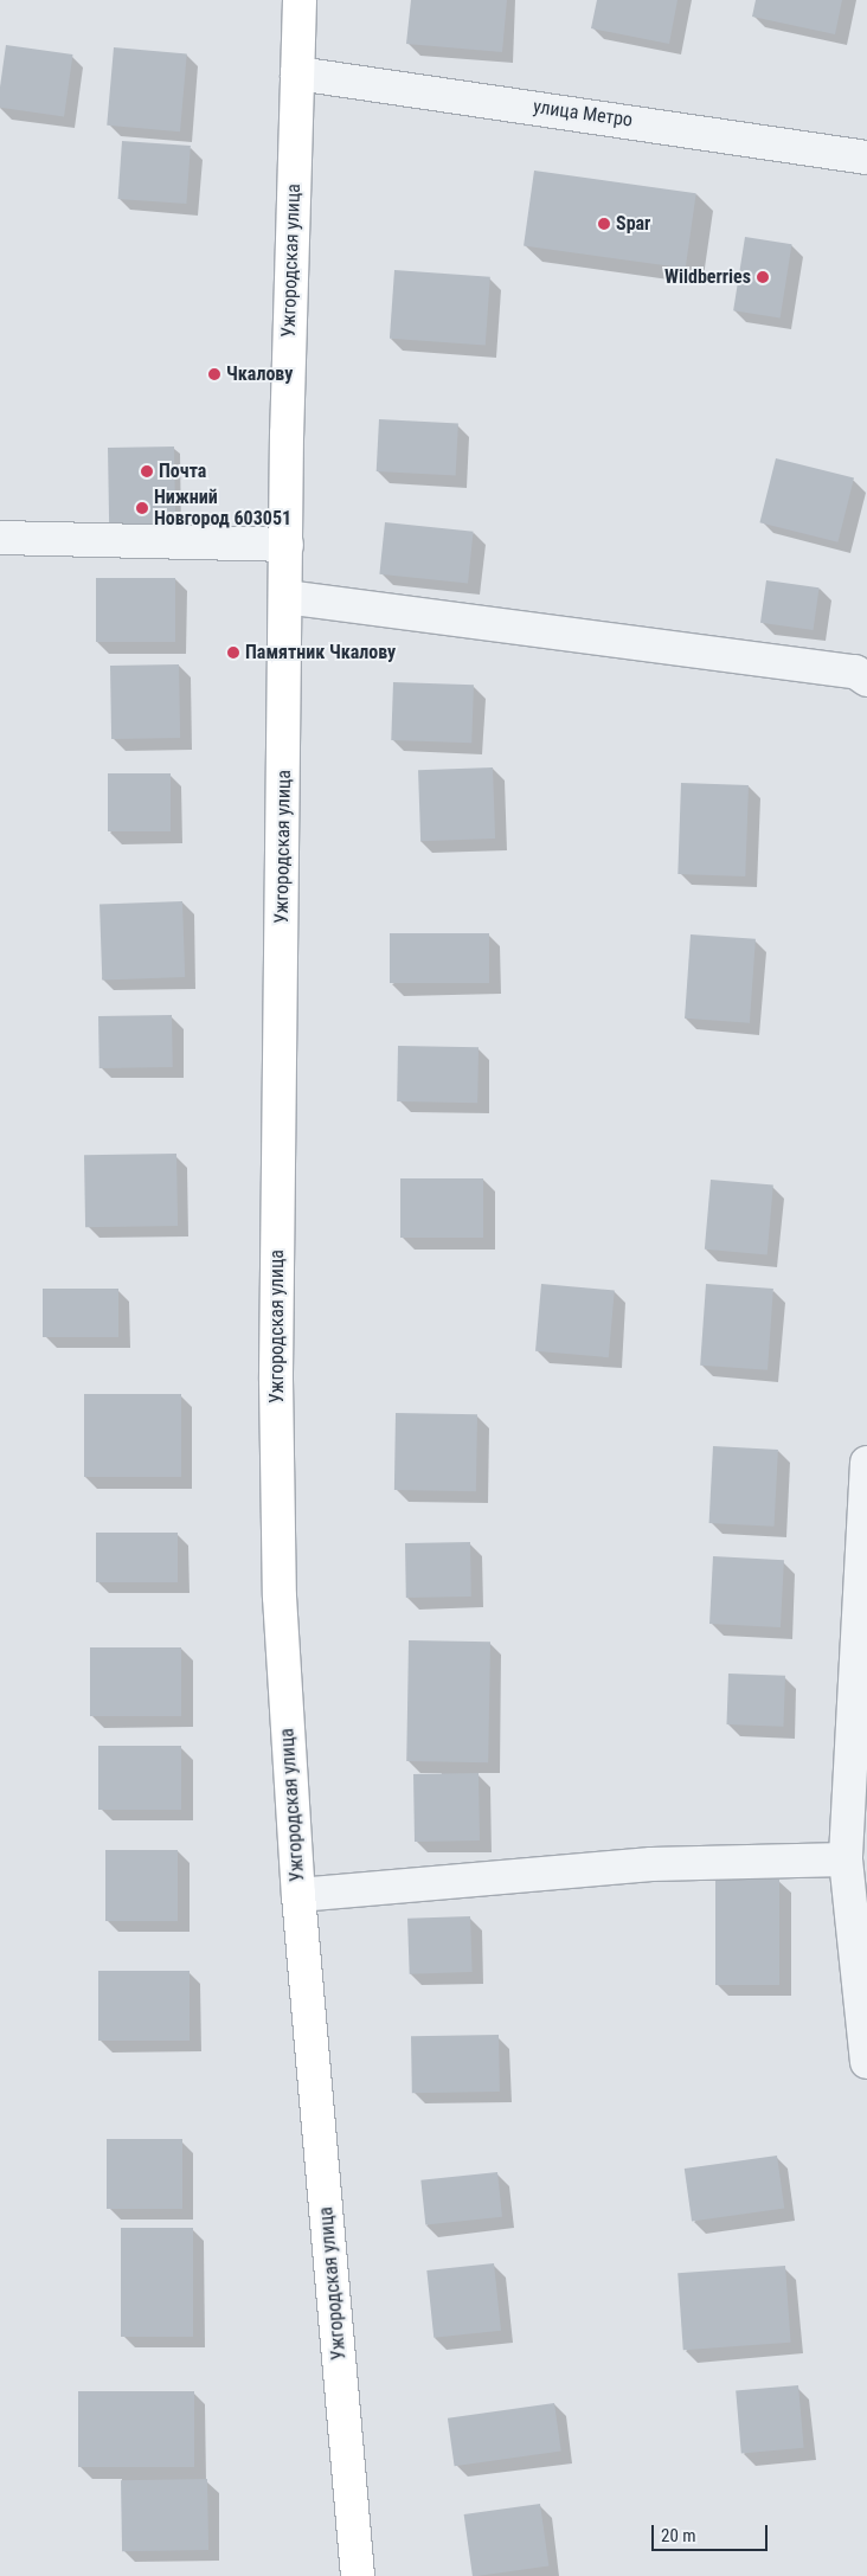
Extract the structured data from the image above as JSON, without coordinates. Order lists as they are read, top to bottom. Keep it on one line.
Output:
{"streets":{"main road":["Ужгородская улица"],"street":["улица Метро"]},"crossings":[["улица Метро","Ужгородская улица"]],"places":["Spar","Wildberries","Чкалову","Почта","Нижний Новгород 603051","Памятник Чкалову"],"scale_bar":"20 m"}
